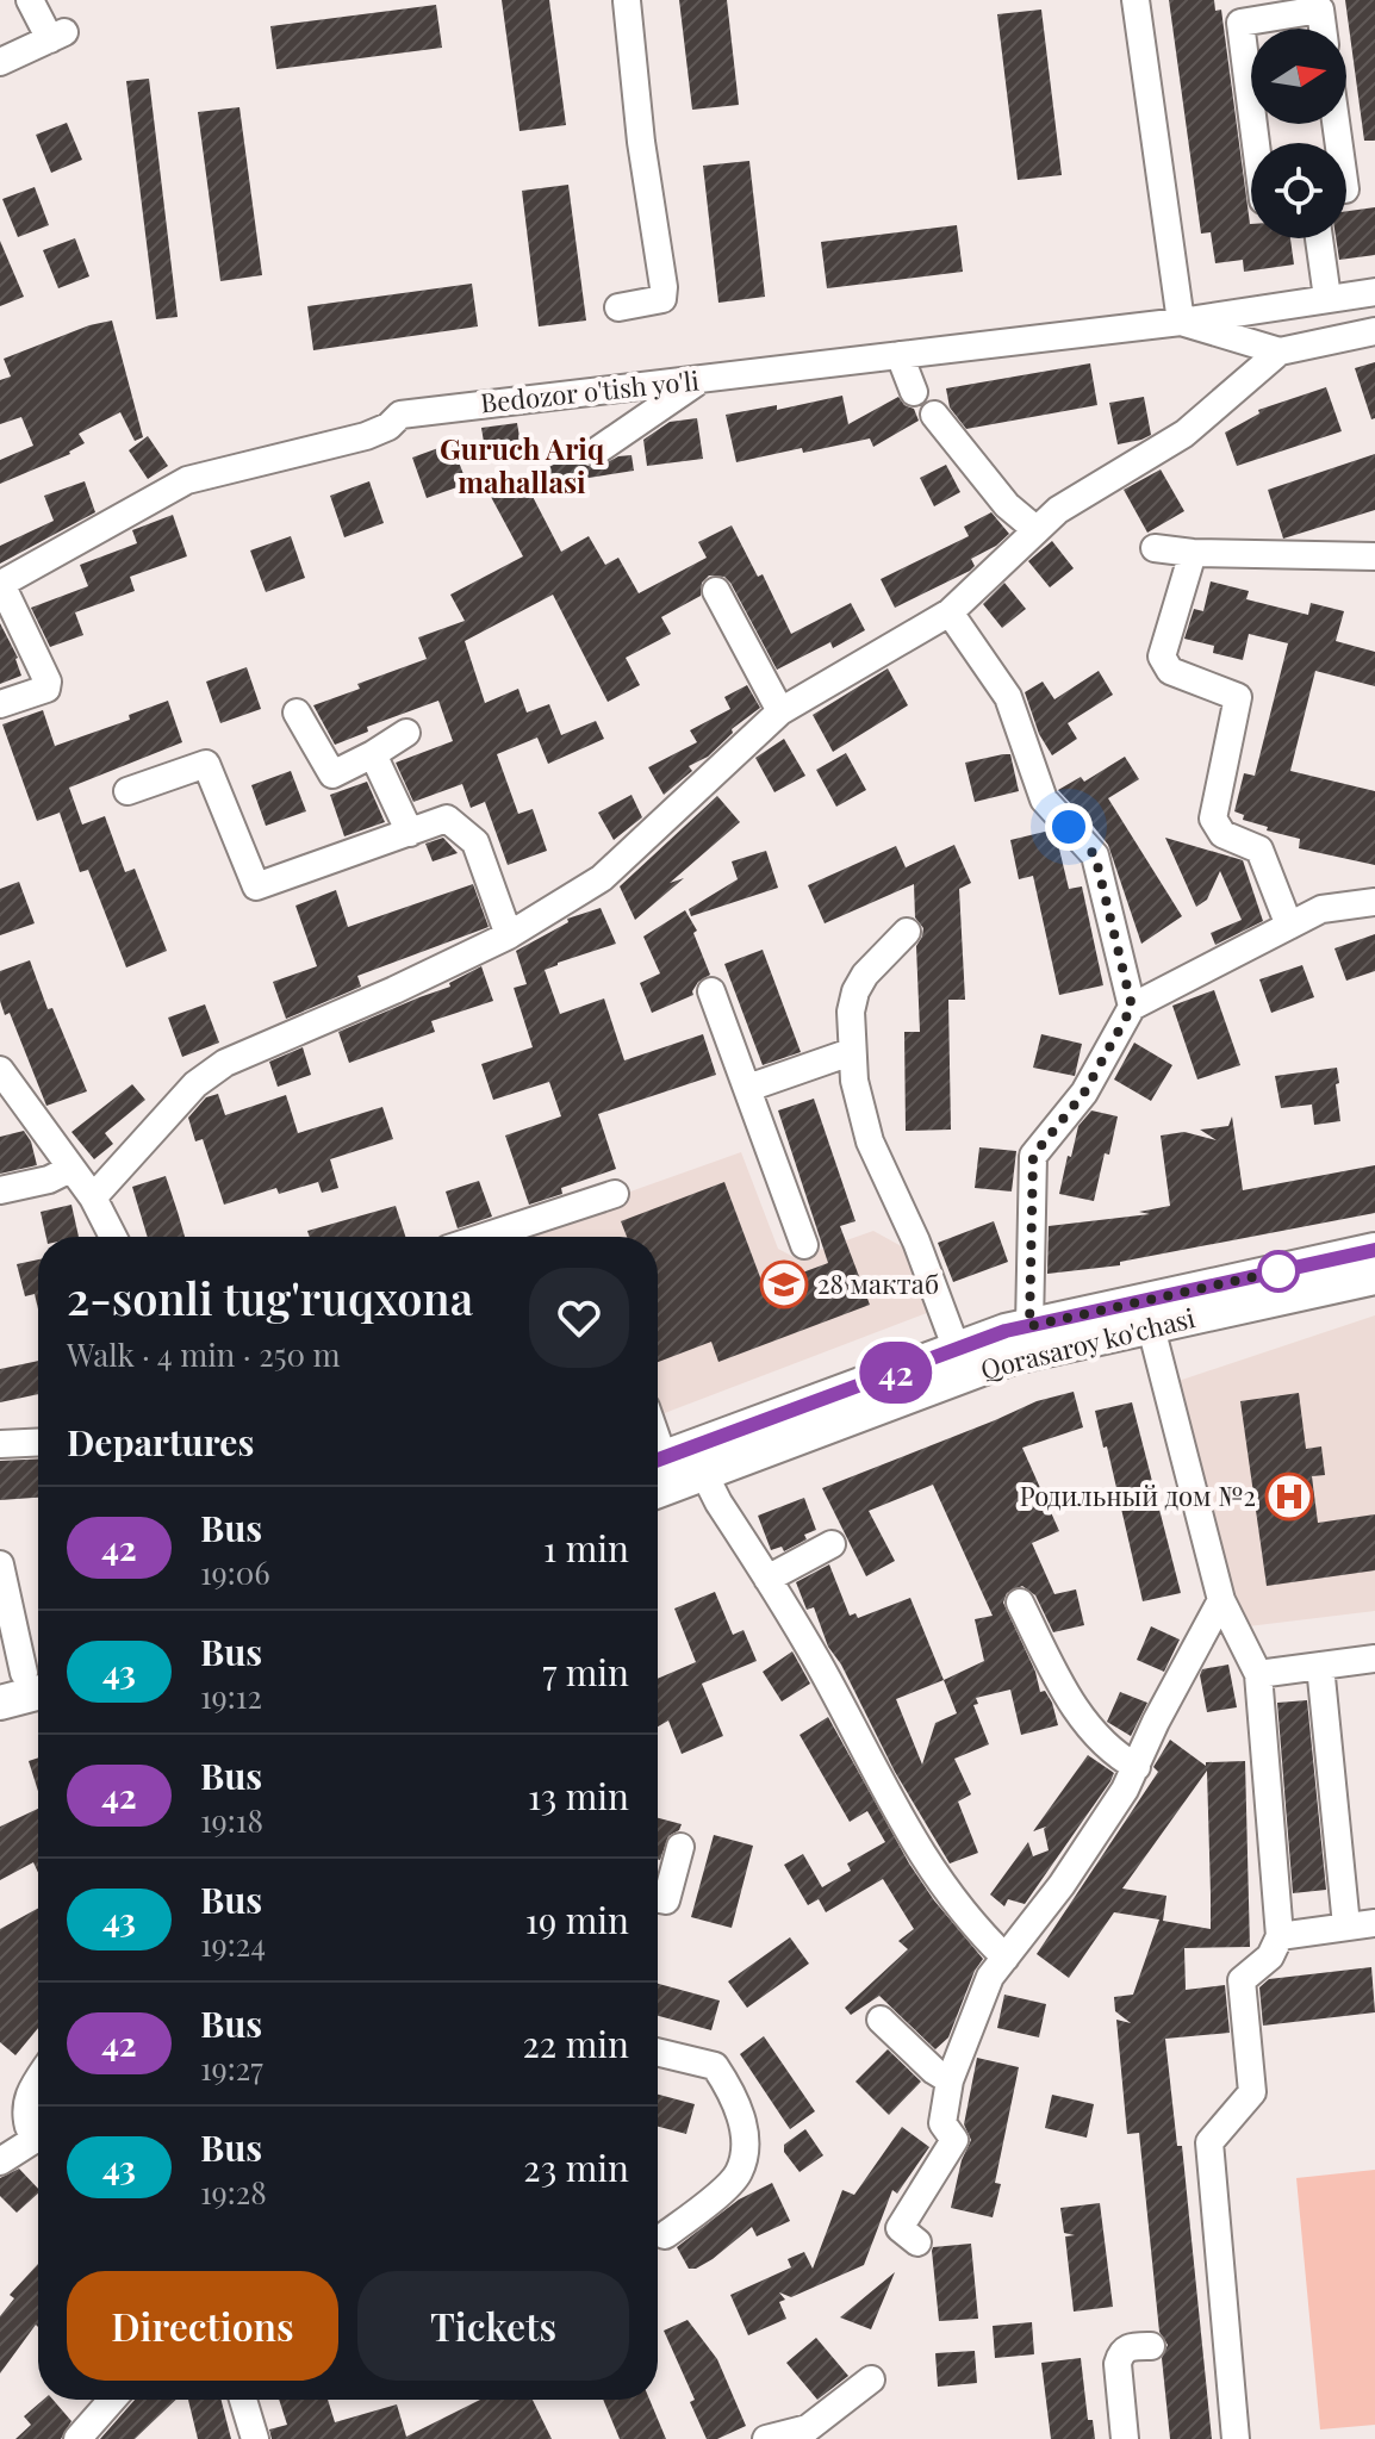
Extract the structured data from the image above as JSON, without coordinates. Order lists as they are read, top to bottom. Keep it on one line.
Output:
{"streets":{"main road":["Qorasaroy ko'chasi"],"street":["Bedozor o'tish yo'li"]},"districts":["Guruch Ariq mahallasi"],"places":{"school or university":["28 мактаб"],"hospital":["Родильный дом №2"]},"lines":["bus line 42"],"north":"right","page":{"on_map":"42","heading":[["2-sonli tug'ruqxona","Walk · 4 min · 250 m"],"Departures"],"list":[{"mark":"42","name":"Bus","note":"19:06","value":"1 min"},{"mark":"43","name":"Bus","note":"19:12","value":"7 min"},{"mark":"42","name":"Bus","note":"19:18","value":"13 min"},{"mark":"43","name":"Bus","note":"19:24","value":"19 min"},{"mark":"42","name":"Bus","note":"19:27","value":"22 min"},{"mark":"43","name":"Bus","note":"19:28","value":"23 min"}],"buttons":["Directions","Tickets"]}}
